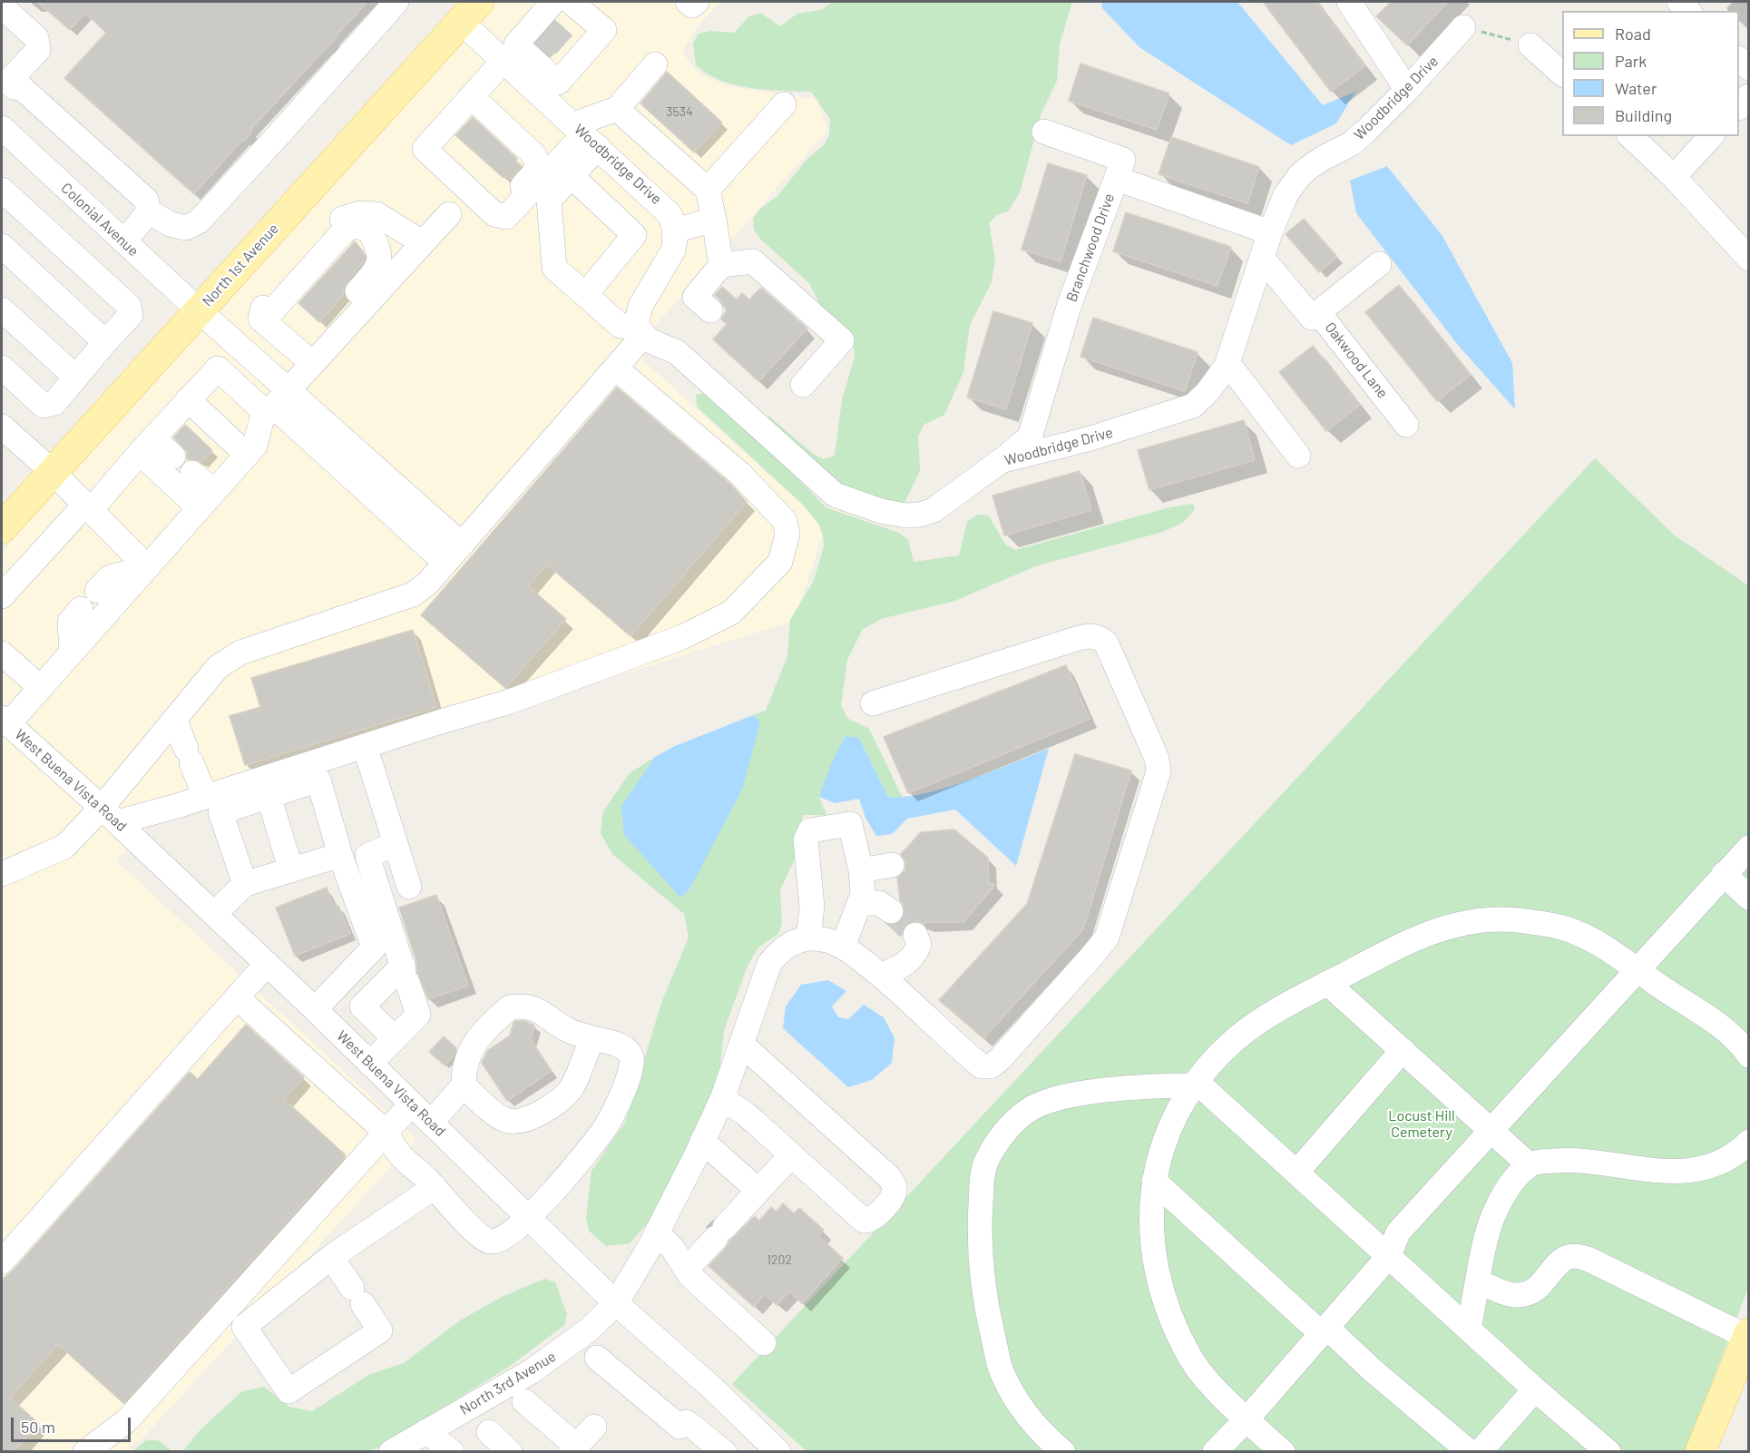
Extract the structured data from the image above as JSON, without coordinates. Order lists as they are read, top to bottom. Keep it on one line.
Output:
{"streets":{"main road":["North 1st Avenue"],"street":["Woodbridge Drive","Colonial Avenue","Branchwood Drive","Oakwood Lane","West Buena Vista Road","North 3rd Avenue"]},"crossings":[["Woodbridge Drive","Branchwood Drive"],["Woodbridge Drive","North 1st Avenue"],["Woodbridge Drive","Oakwood Lane"],["Colonial Avenue","North 1st Avenue"],["West Buena Vista Road","North 3rd Avenue"]],"parks":["Locust Hill Cemetery"],"house_numbers":["3534","1202"],"legend":["Road","Park","Water","Building"],"scale_bar":"50 m"}
